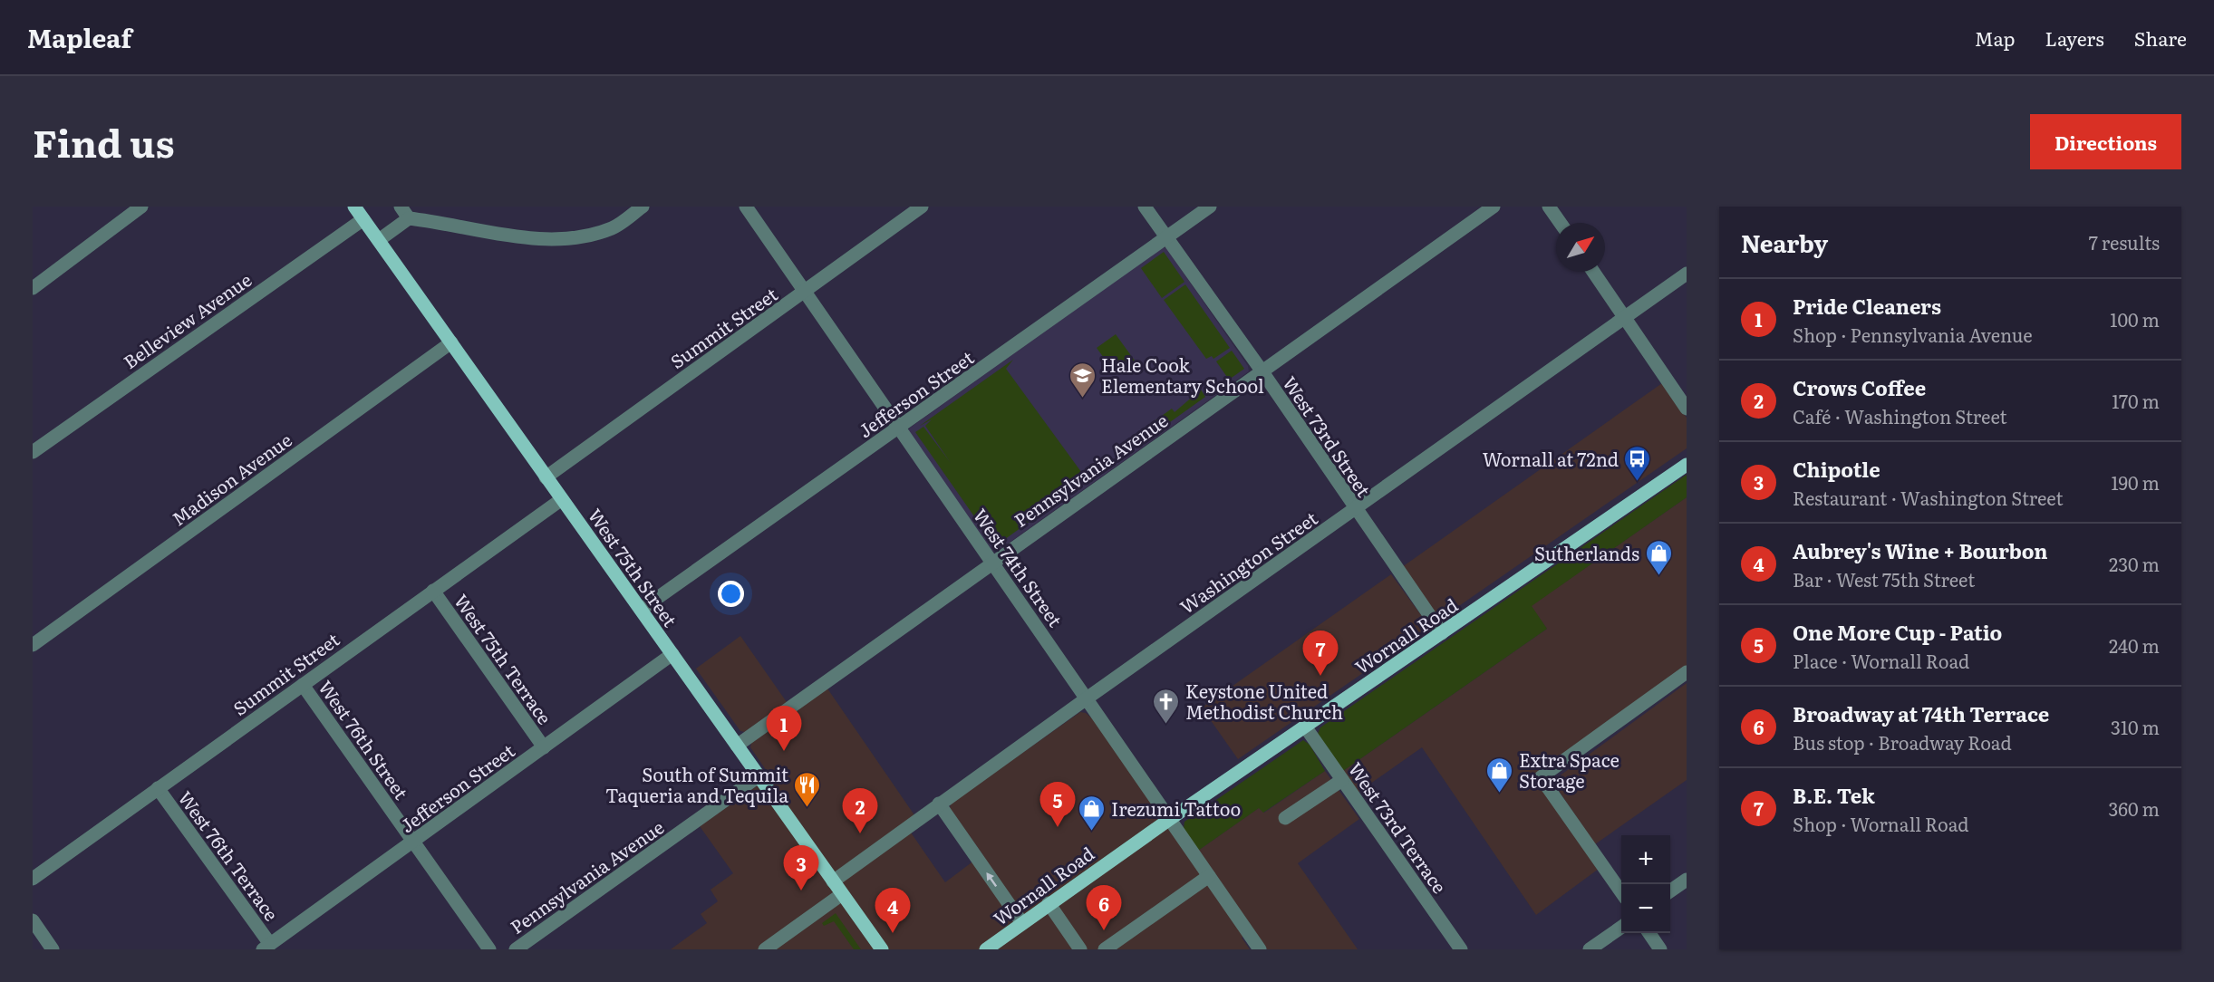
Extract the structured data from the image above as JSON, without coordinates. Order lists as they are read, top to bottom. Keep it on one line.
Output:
{"streets":{"main road":["West 75th Street","Wornall Road"],"street":["Belleview Avenue","Summit Street","Jefferson Street","West 73rd Street","Pennsylvania Avenue","Madison Avenue","Washington Street","West 74th Street","West 75th Terrace","West 76th Street","West 73rd Terrace","West 76th Terrace"]},"crossings":[["Belleview Avenue","West 75th Street"],["Summit Street","West 75th Street"],["Summit Street","West 74th Street"],["Summit Street","West 75th Terrace"],["Summit Street","West 76th Street"],["Summit Street","West 76th Terrace"],["Jefferson Street","West 73rd Street"],["Jefferson Street","West 75th Street"],["Jefferson Street","West 74th Street"],["Jefferson Street","West 75th Terrace"],["Jefferson Street","West 76th Street"],["Jefferson Street","West 76th Terrace"],["West 73rd Street","Pennsylvania Avenue"],["West 73rd Street","Washington Street"],["West 73rd Street","Wornall Road"],["Pennsylvania Avenue","West 75th Street"],["Pennsylvania Avenue","West 74th Street"],["Madison Avenue","West 75th Street"],["Washington Street","West 75th Street"],["Washington Street","West 74th Street"],["West 74th Street","Wornall Road"],["Wornall Road","West 73rd Terrace"]],"places":{"school or university":["Hale Cook Elementary School"],"bus stop":["Wornall at 72nd"],"shop":["Sutherlands","Extra Space Storage","Irezumi Tattoo"],"church":["Keystone United Methodist Church"],"restaurant":["South of Summit Taqueria and Tequila"]},"north":"top right","page":{"header":"Mapleaf","nav":["Map","Layers","Share"],"title":"Find us","buttons":"Directions","heading":["Nearby","7 results"],"list":[{"mark":"1","name":"Pride Cleaners","note":"Shop · Pennsylvania Avenue","value":"100 m"},{"mark":"2","name":"Crows Coffee","note":"Café · Washington Street","value":"170 m"},{"mark":"3","name":"Chipotle","note":"Restaurant · Washington Street","value":"190 m"},{"mark":"4","name":"Aubrey's Wine + Bourbon","note":"Bar · West 75th Street","value":"230 m"},{"mark":"5","name":"One More Cup - Patio","note":"Place · Wornall Road","value":"240 m"},{"mark":"6","name":"Broadway at 74th Terrace","note":"Bus stop · Broadway Road","value":"310 m"},{"mark":"7","name":"B.E. Tek","note":"Shop · Wornall Road","value":"360 m"}],"pins":["7","1","5","2","3","6","4"],"map_buttons":["+","−"]}}
